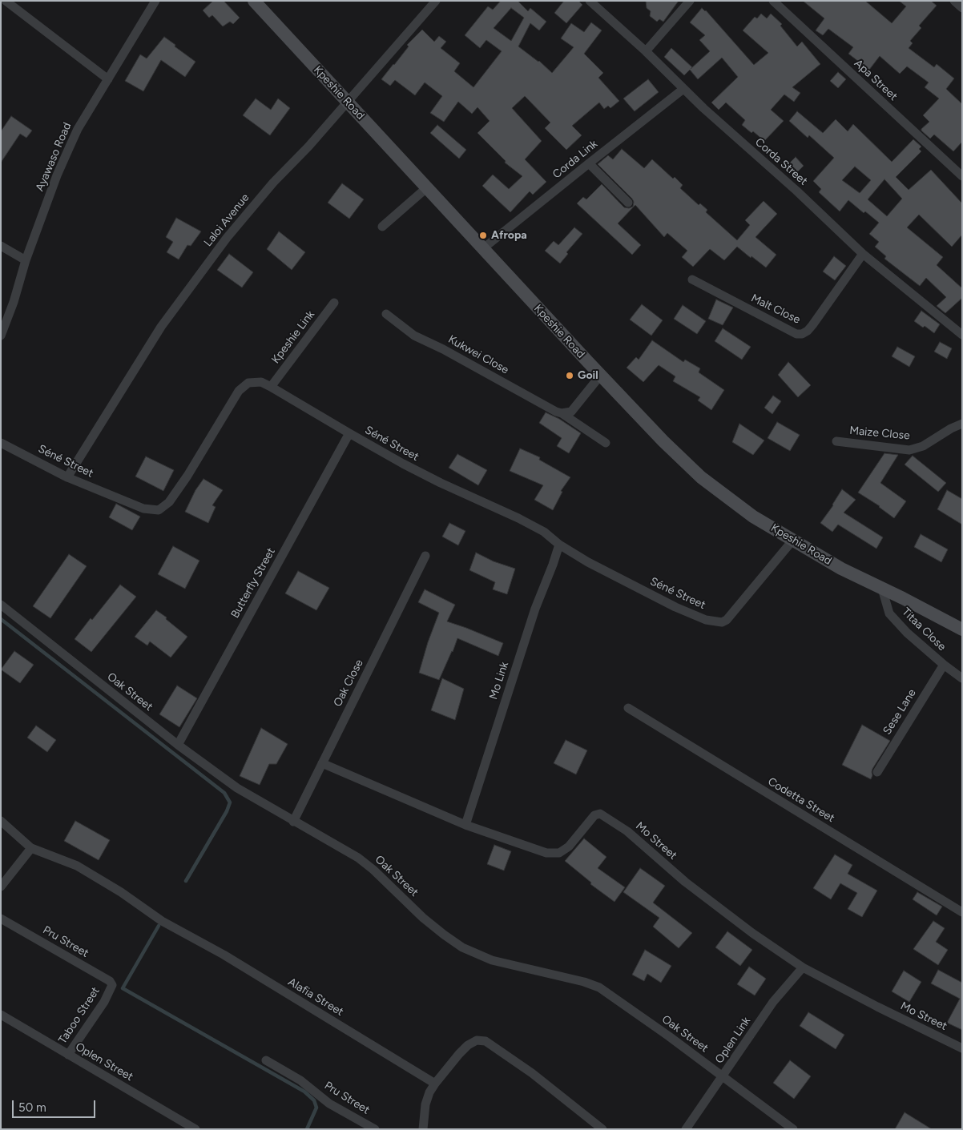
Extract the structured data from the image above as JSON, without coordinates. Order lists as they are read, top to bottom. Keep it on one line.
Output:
{"streets":{"street":["Apa Street","Kpeshie Road","Ayawaso Road","Corda Link","Corda Street","Laloi Avenue","Malt Close","Kpeshie Link","Kukwei Close","Maize Close","Séné Street","Butterfly Street","Titaa Close","Mo Link","Oak Close","Oak Street","Sese Lane","Codetta Street","Mo Street","Pru Street","Alafia Street","Taboo Street","Oplen Link","Oplen Street"]},"crossings":[["Kpeshie Road","Corda Link"],["Kpeshie Road","Laloi Avenue"],["Kpeshie Road","Séné Street"],["Kpeshie Road","Titaa Close"],["Corda Link","Corda Street"],["Corda Street","Malt Close"],["Laloi Avenue","Séné Street"],["Kpeshie Link","Séné Street"],["Séné Street","Butterfly Street"],["Séné Street","Mo Link"],["Butterfly Street","Oak Street"],["Titaa Close","Sese Lane"],["Mo Link","Mo Street"],["Oak Close","Oak Street"],["Oak Close","Mo Street"],["Oak Street","Oplen Link"],["Mo Street","Oplen Link"],["Pru Street","Taboo Street"],["Taboo Street","Oplen Street"]],"places":["Afropa","Goil"],"scale_bar":"50 m"}
